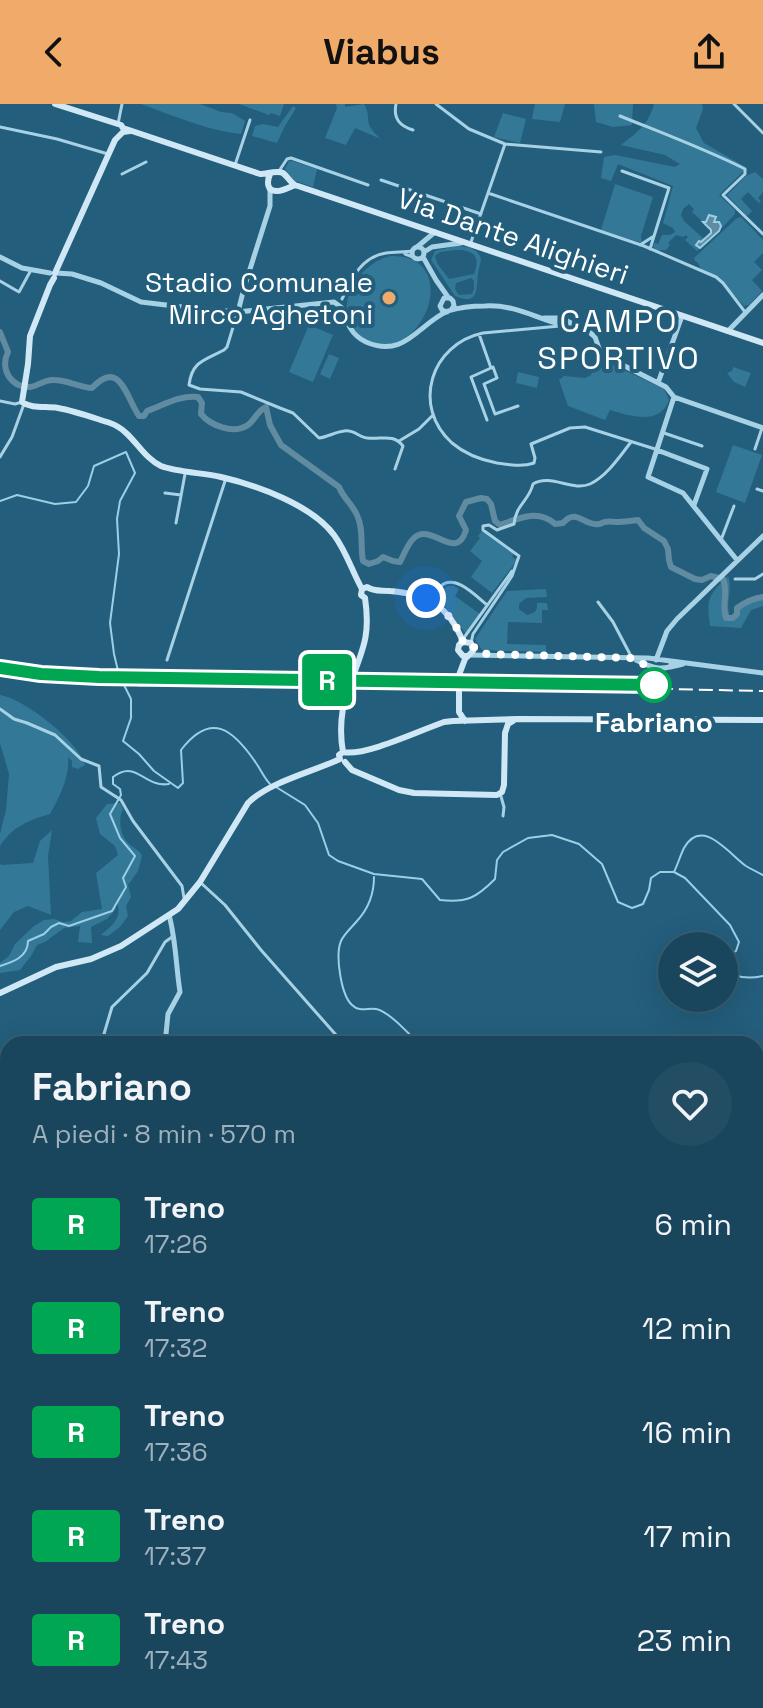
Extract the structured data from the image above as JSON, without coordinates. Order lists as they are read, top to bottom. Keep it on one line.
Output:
{"streets":{"main road":["Via Dante Alighieri"]},"districts":["CAMPO SPORTIVO"],"places":["Stadio Comunale Mirco Aghetoni","Fabriano"],"page":{"header":"Viabus","on_map":"R","heading":["Fabriano","A piedi · 8 min · 570 m"],"list":[{"mark":"R","name":"Treno","note":"17:26","value":"6 min"},{"mark":"R","name":"Treno","note":"17:32","value":"12 min"},{"mark":"R","name":"Treno","note":"17:36","value":"16 min"},{"mark":"R","name":"Treno","note":"17:37","value":"17 min"},{"mark":"R","name":"Treno","note":"17:43","value":"23 min"}]}}
